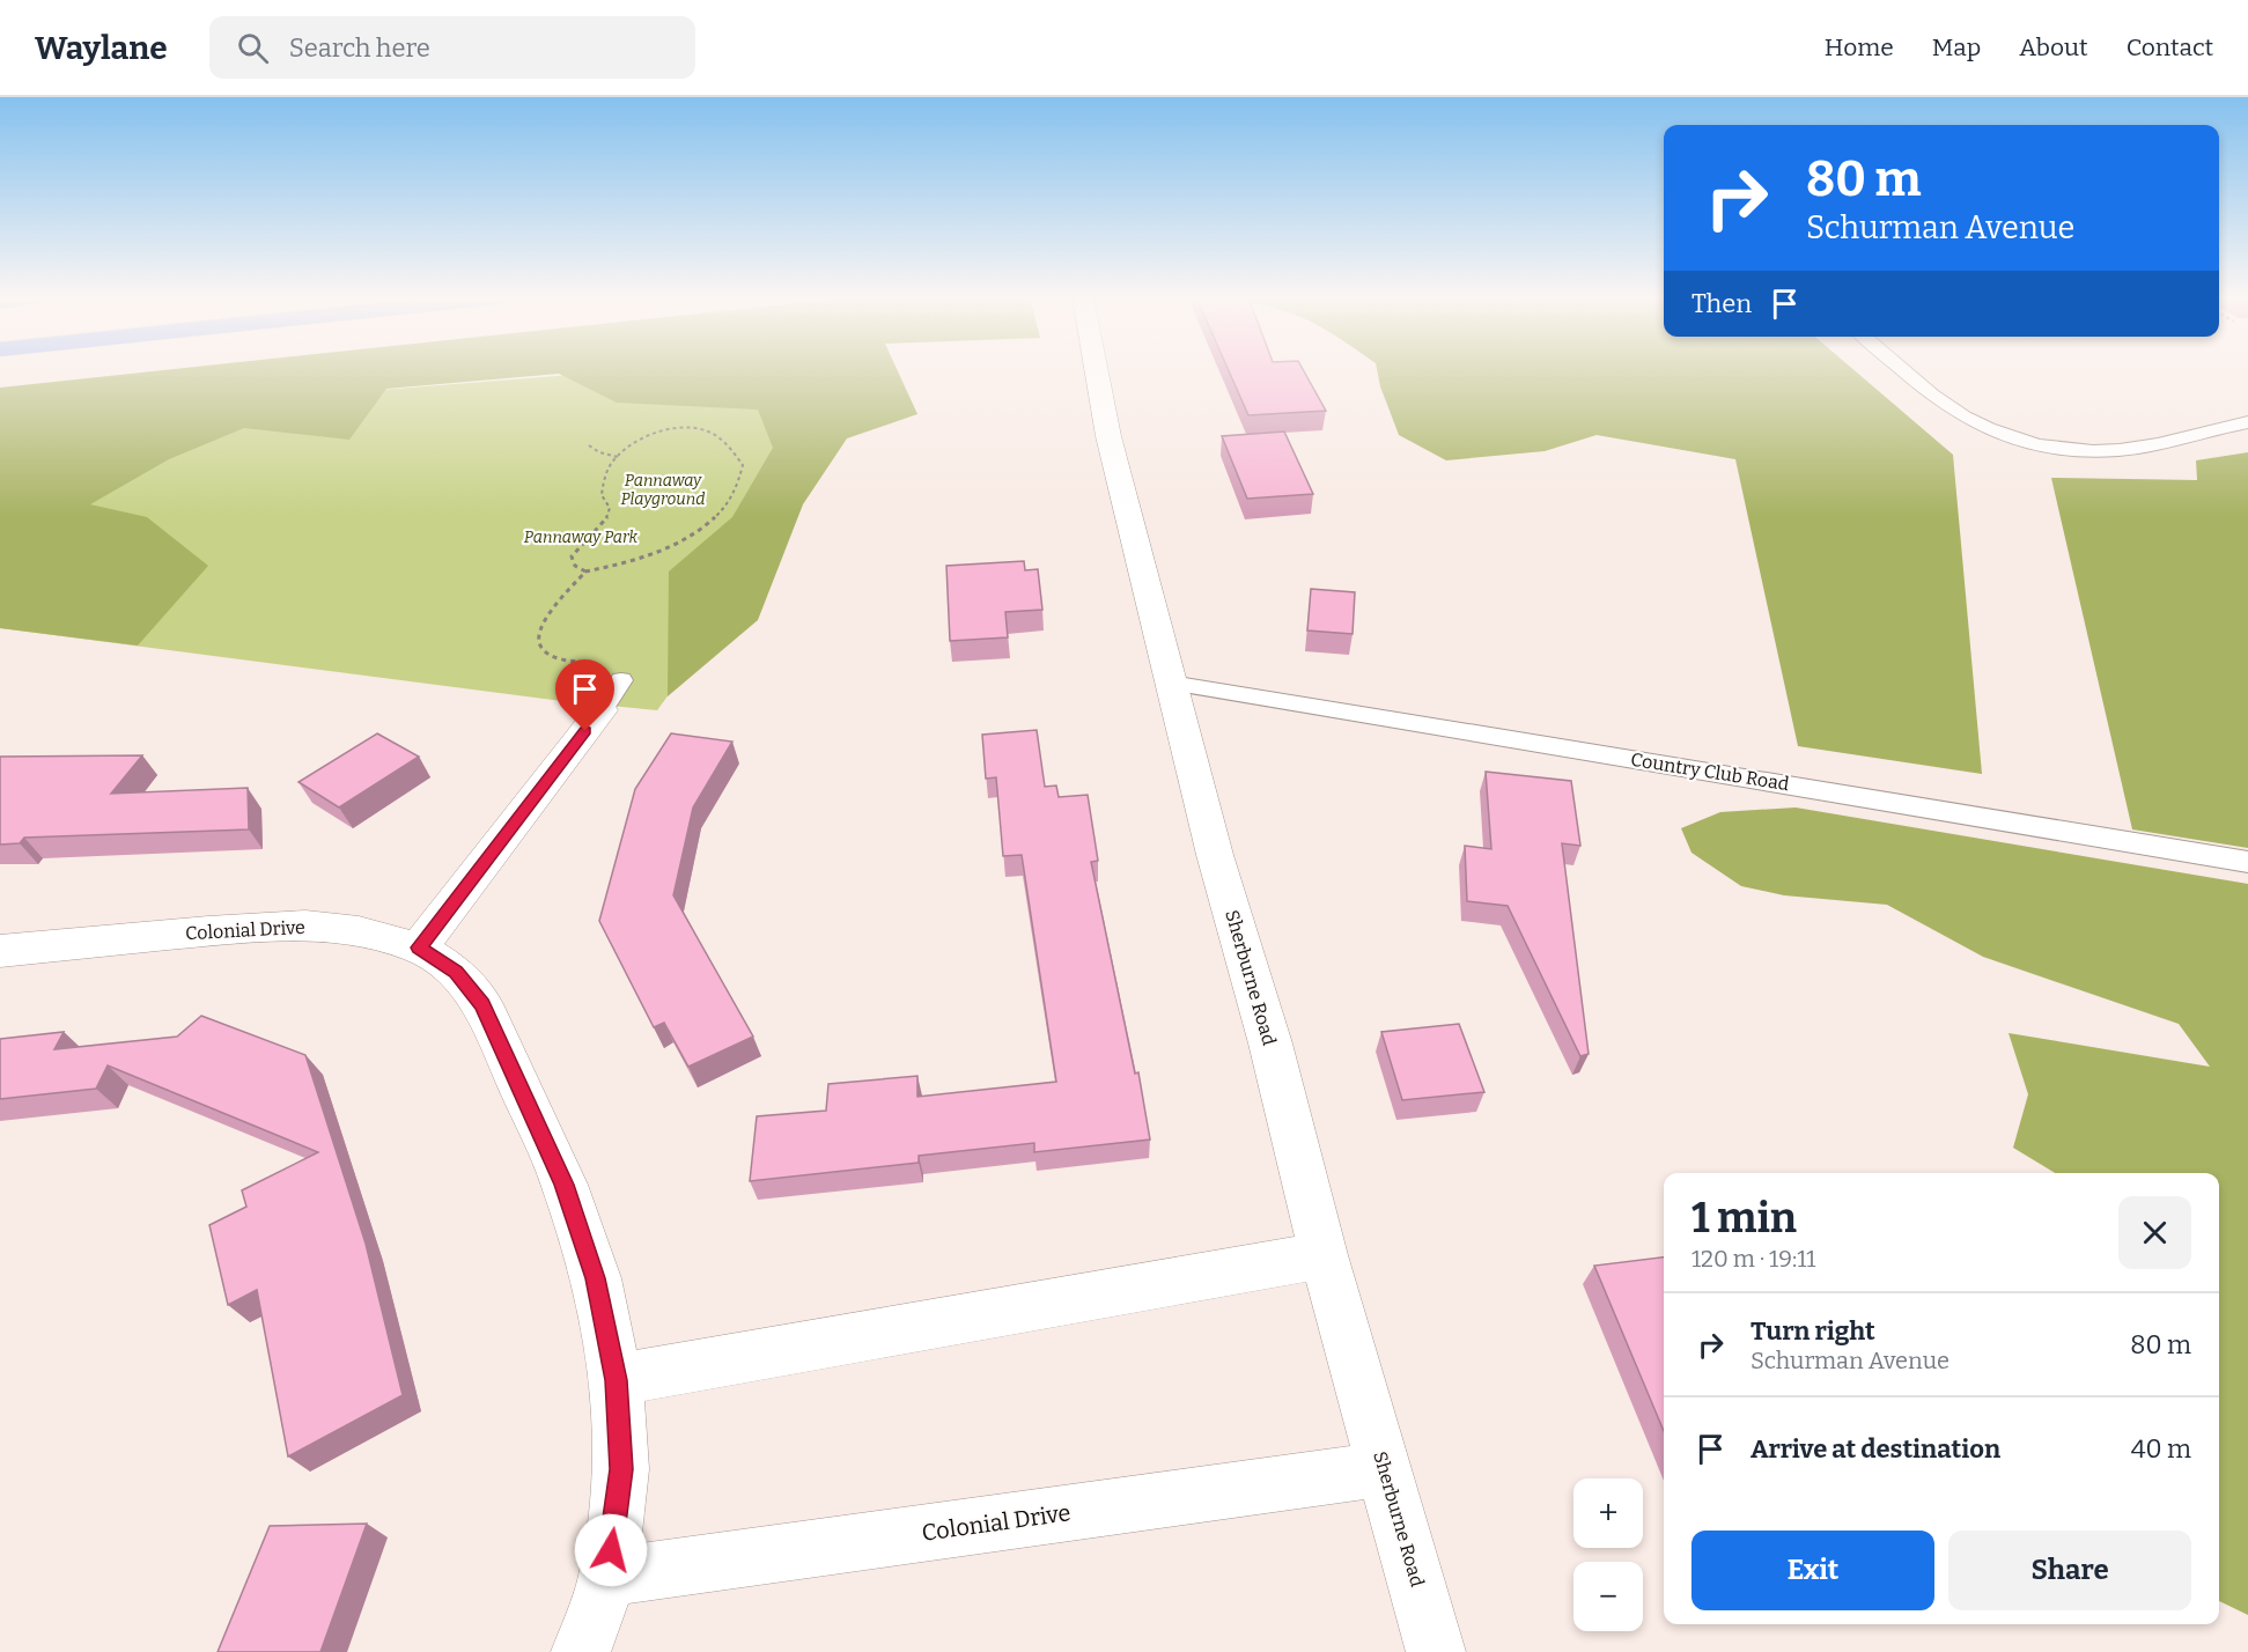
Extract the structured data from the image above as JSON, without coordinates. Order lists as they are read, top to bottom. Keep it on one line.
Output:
{"streets":{"street":["Colonial Drive","Sherburne Road"],"lane":["Country Club Road"]},"crossings":[["Country Club Road","Sherburne Road"],["Colonial Drive","Sherburne Road"]],"parks":["Pannaway Playground","Pannaway Park"],"page":{"header":"Waylane","search":"Search here","nav":["Home","Map","About","Contact"],"turn":["80 m","Schurman Avenue"],"then":"Then","heading":["1 min","120 m · 19:11"],"list":[{"name":"Turn right","note":"Schurman Avenue","value":"80 m"},{"name":"Arrive at destination","value":"40 m"}],"map_buttons":["+","−"],"buttons":["Exit","Share"]}}
